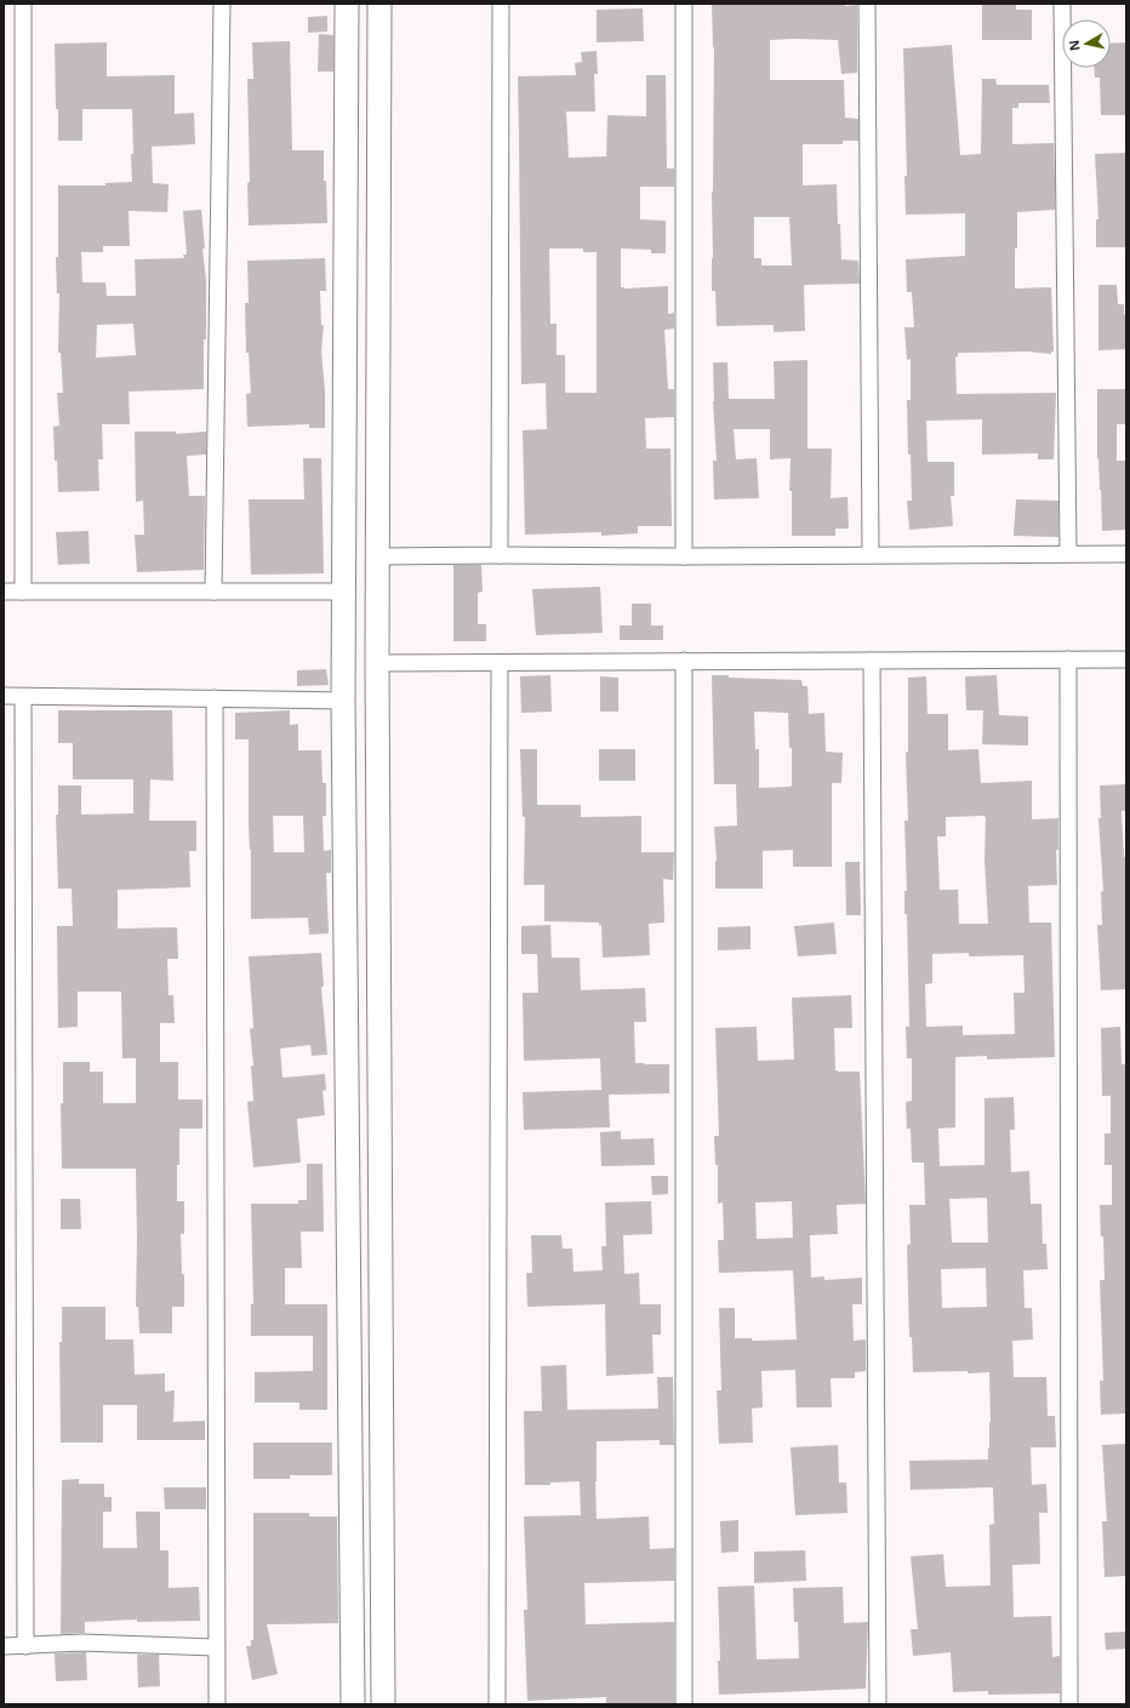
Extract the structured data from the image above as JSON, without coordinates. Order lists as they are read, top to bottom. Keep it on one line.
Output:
{"north":"left"}
